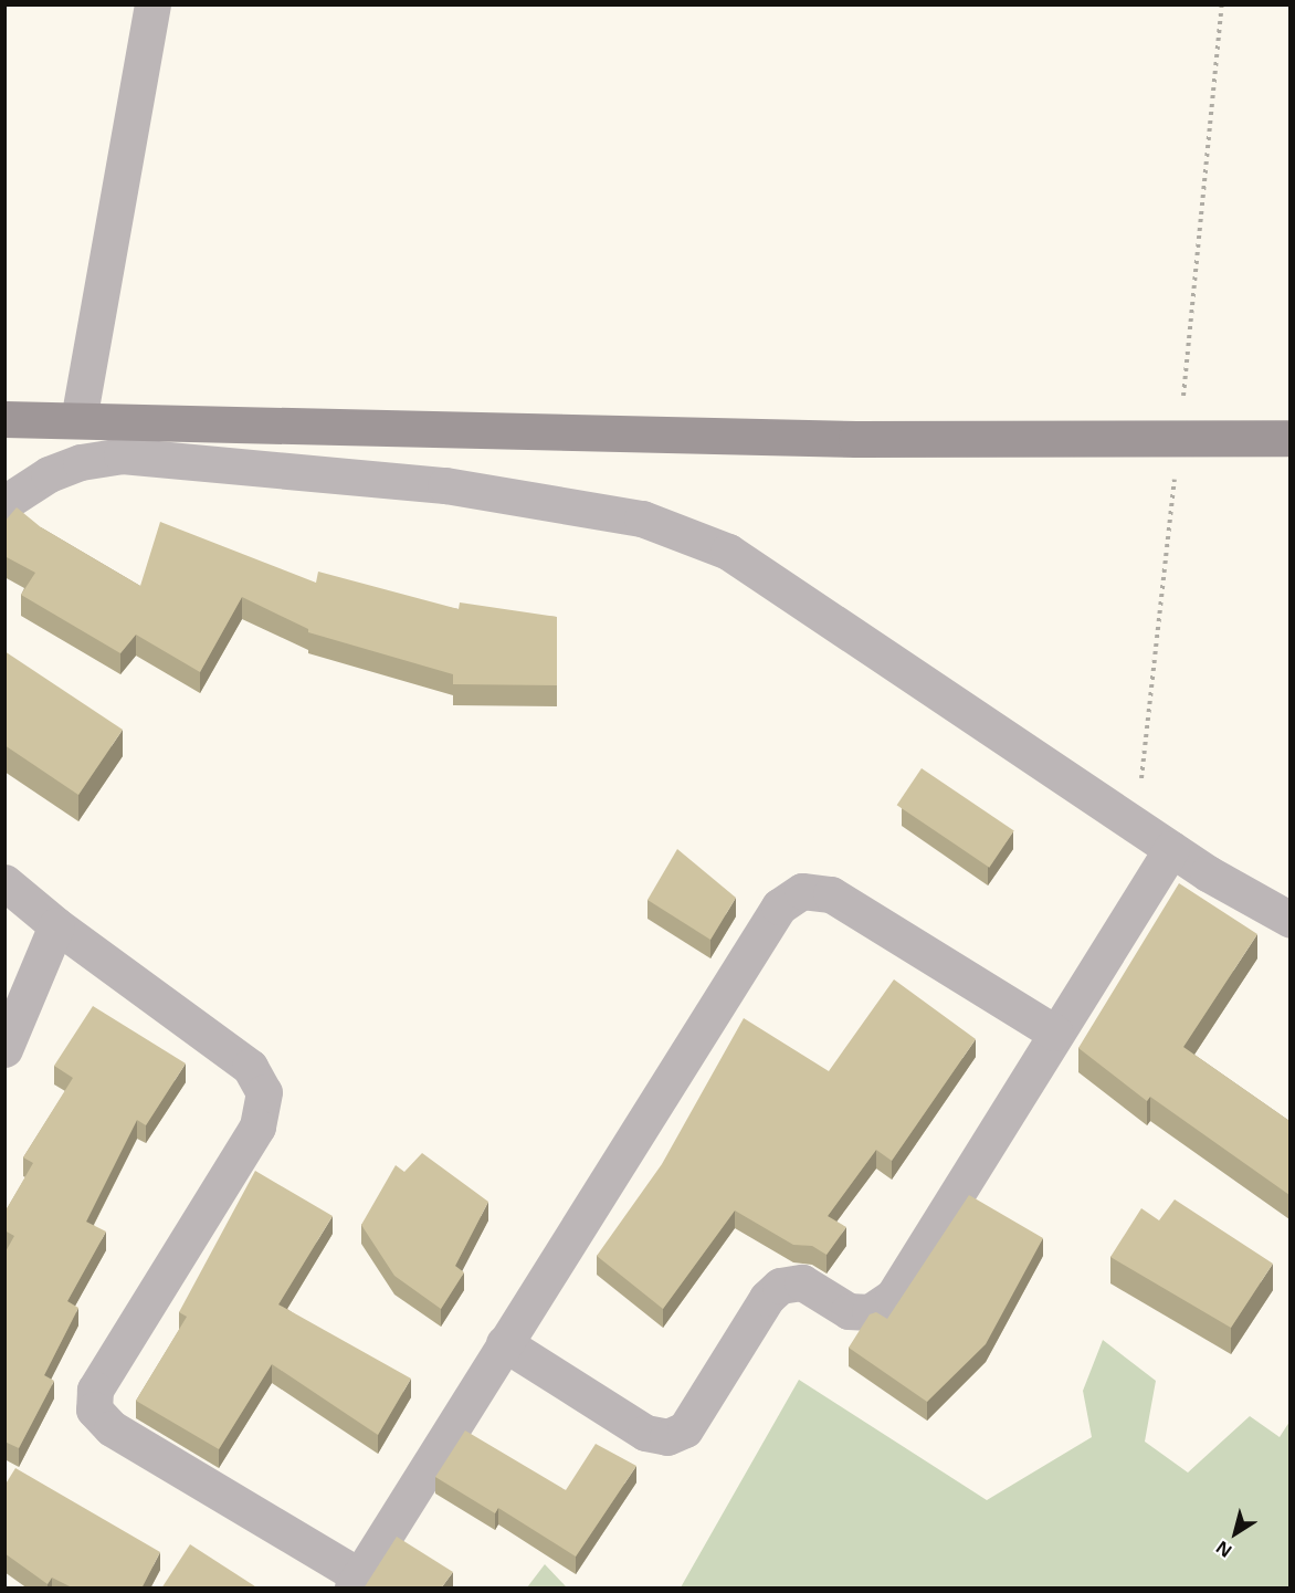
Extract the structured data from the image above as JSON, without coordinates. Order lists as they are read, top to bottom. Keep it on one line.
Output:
{"north":"bottom left"}
